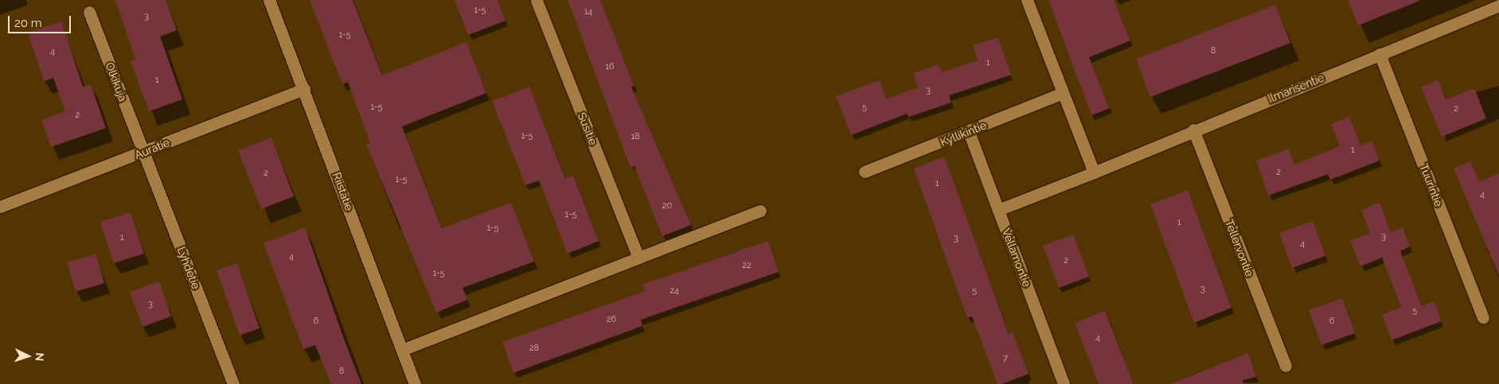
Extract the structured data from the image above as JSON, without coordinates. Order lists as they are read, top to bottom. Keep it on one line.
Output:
{"streets":{"street":["Olkikuja","Ilmarisentie","Susitie","Kyllikintie","Auratie","Tuurintie","Riistatie","Tellervontie","Vellamontie","Lyhdetie"]},"crossings":[["Olkikuja","Auratie"],["Olkikuja","Lyhdetie"],["Ilmarisentie","Tuurintie"],["Ilmarisentie","Tellervontie"],["Ilmarisentie","Vellamontie"],["Kyllikintie","Vellamontie"],["Auratie","Riistatie"],["Auratie","Lyhdetie"]],"house_numbers":["1-5","14","3","1-5","8","4","1","16","1","3","1-5","5","2","2","1-5","18","1","2","2","1-5","1","4","20","1-5","1","1-5","3","1","3","4","4","2","22","1-5","3","24","5","3","5","26","6","6","4","28","7","8"],"scale_bar":"20 m","north":"right"}
